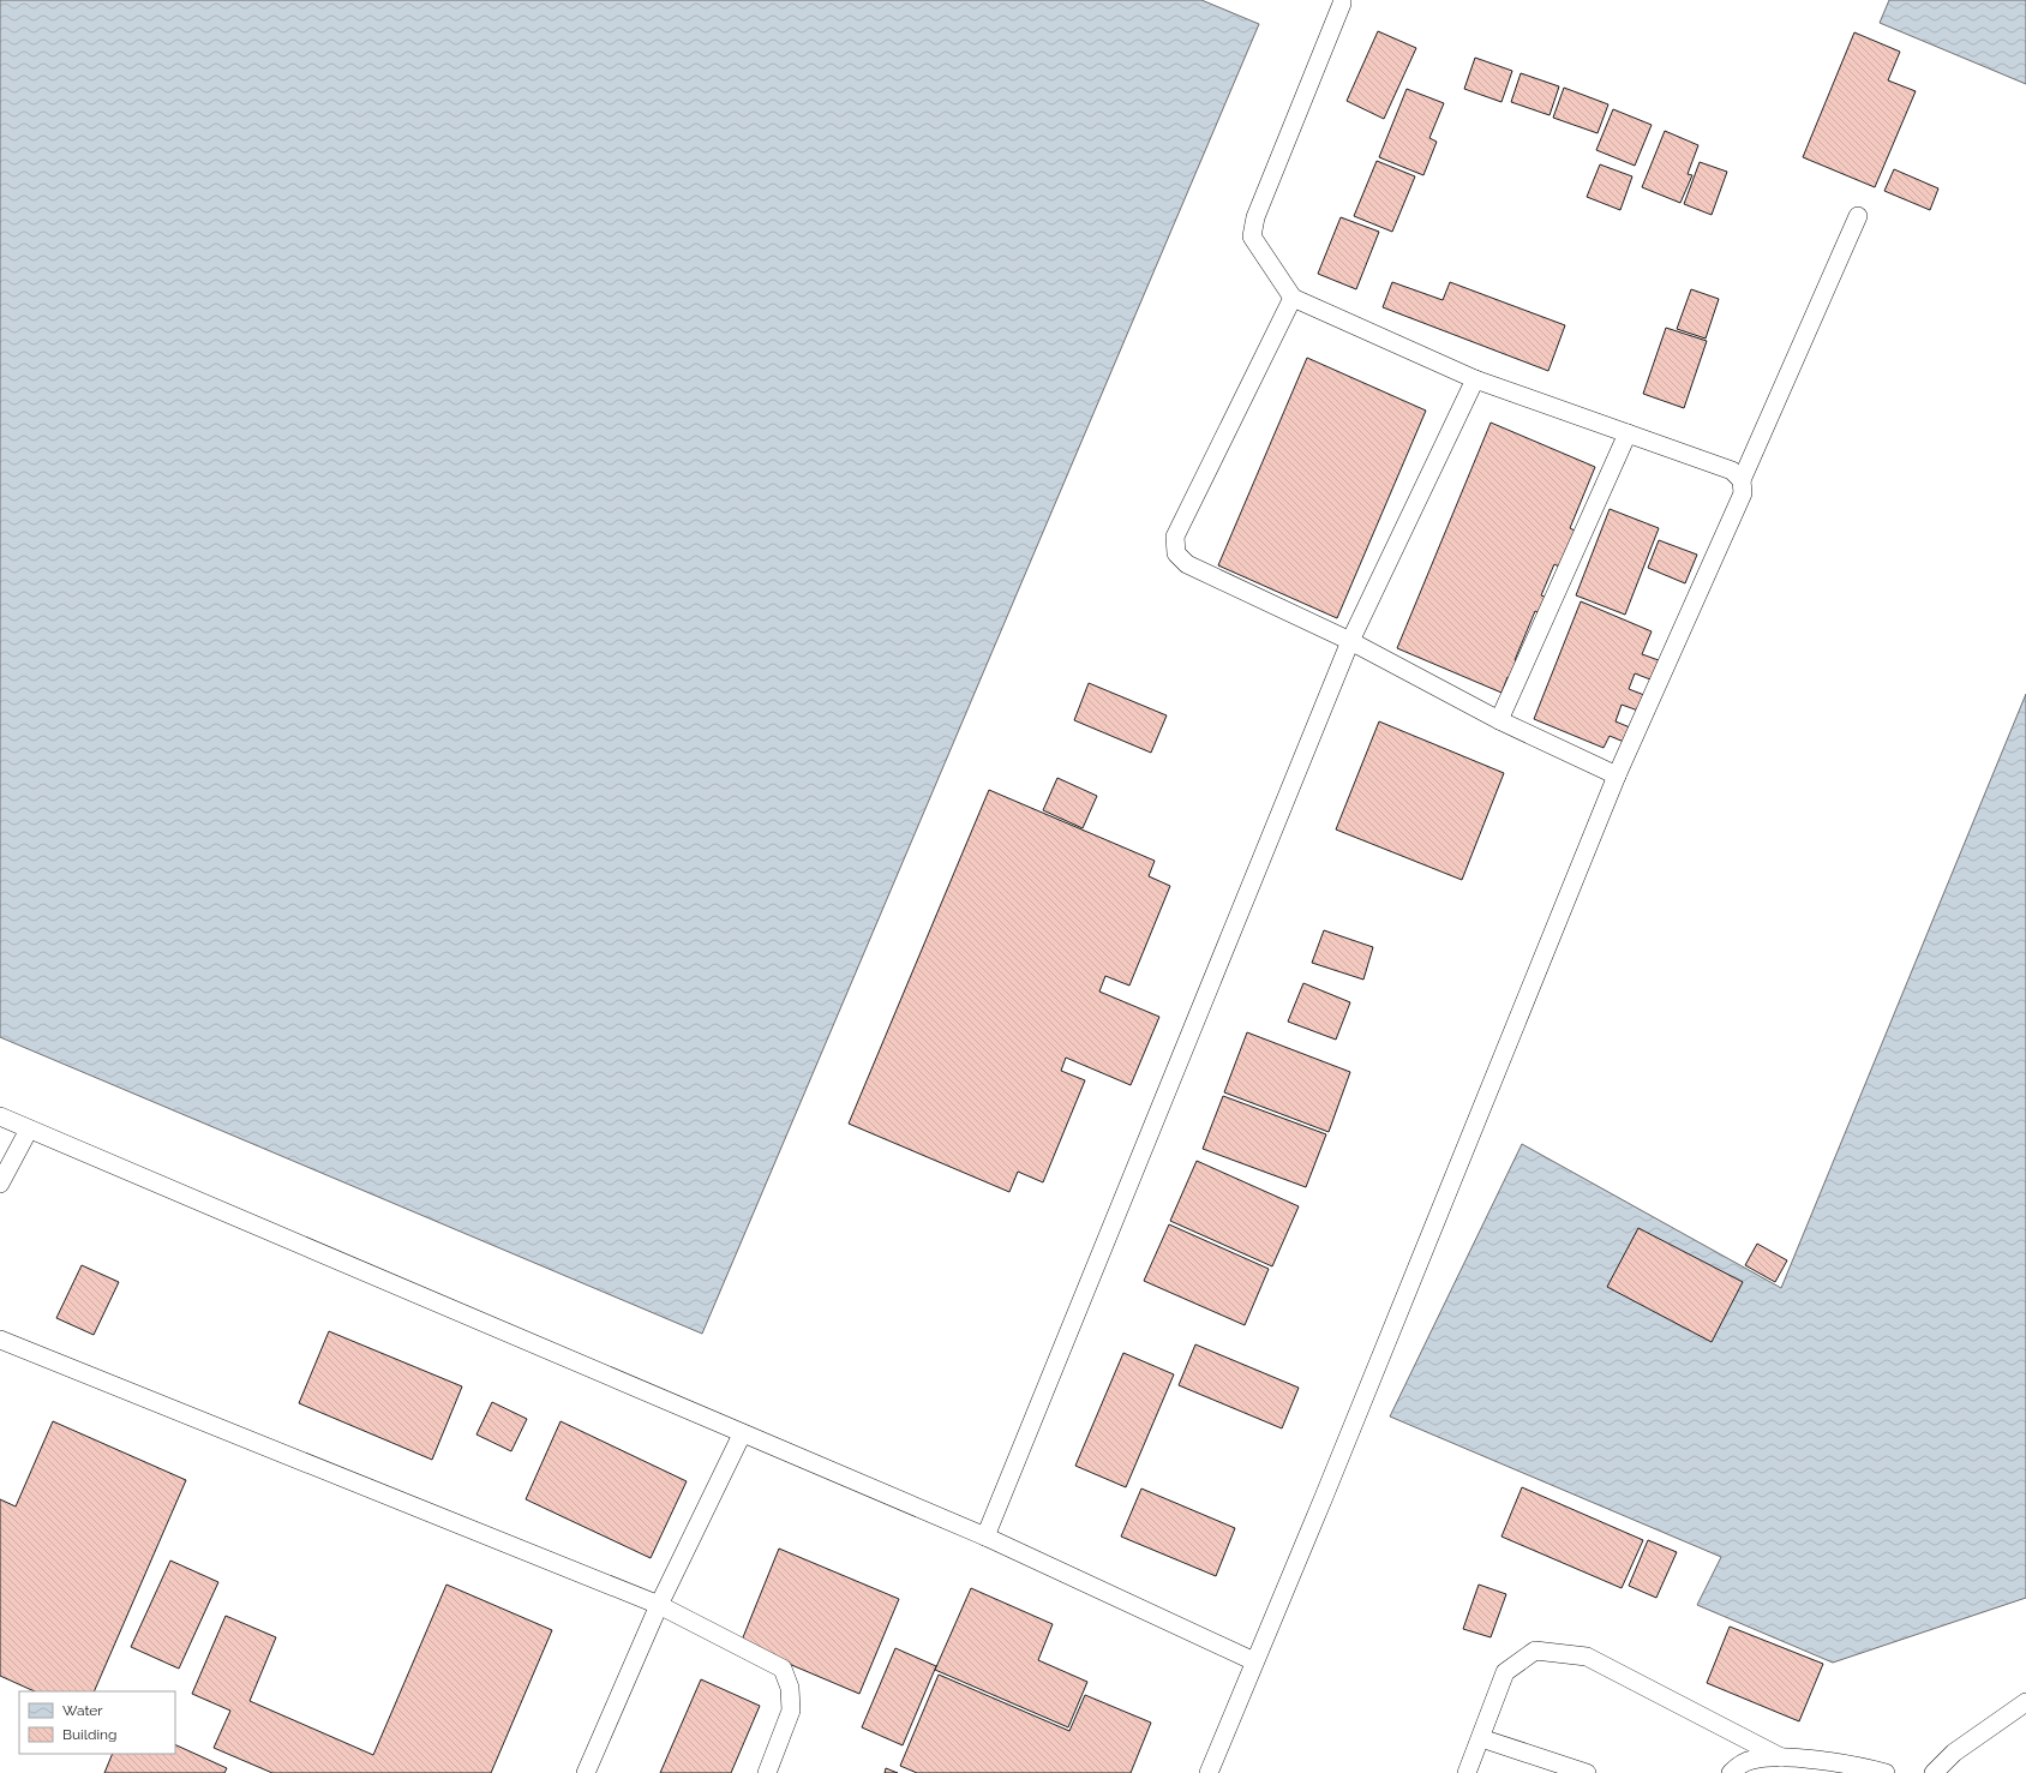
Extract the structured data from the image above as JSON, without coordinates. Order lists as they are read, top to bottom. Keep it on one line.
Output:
{"legend":["Water","Building"]}
